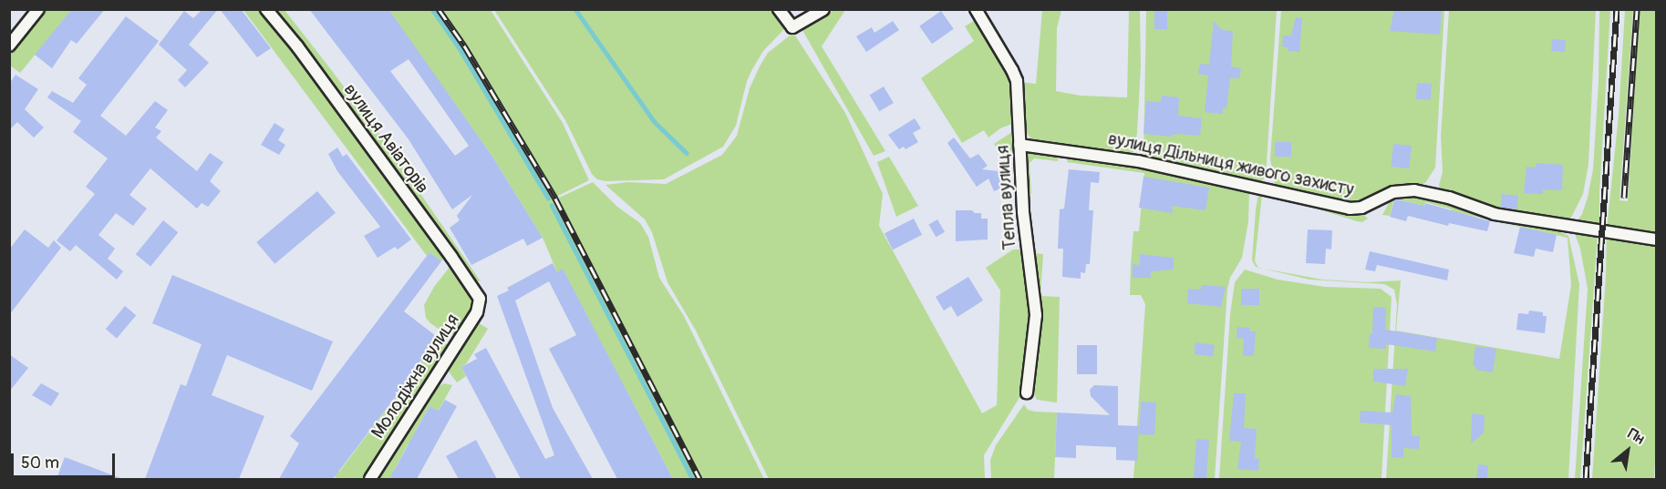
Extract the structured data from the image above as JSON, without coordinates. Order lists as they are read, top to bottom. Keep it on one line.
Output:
{"streets":{"street":["вулиця Авіаторів","вулиця Дільниця живого захисту","Тепла вулиця","Молодіжна вулиця"]},"crossings":[["вулиця Авіаторів","Молодіжна вулиця"],["вулиця Дільниця живого захисту","Тепла вулиця"]],"scale_bar":"50 m","north":"top right"}
